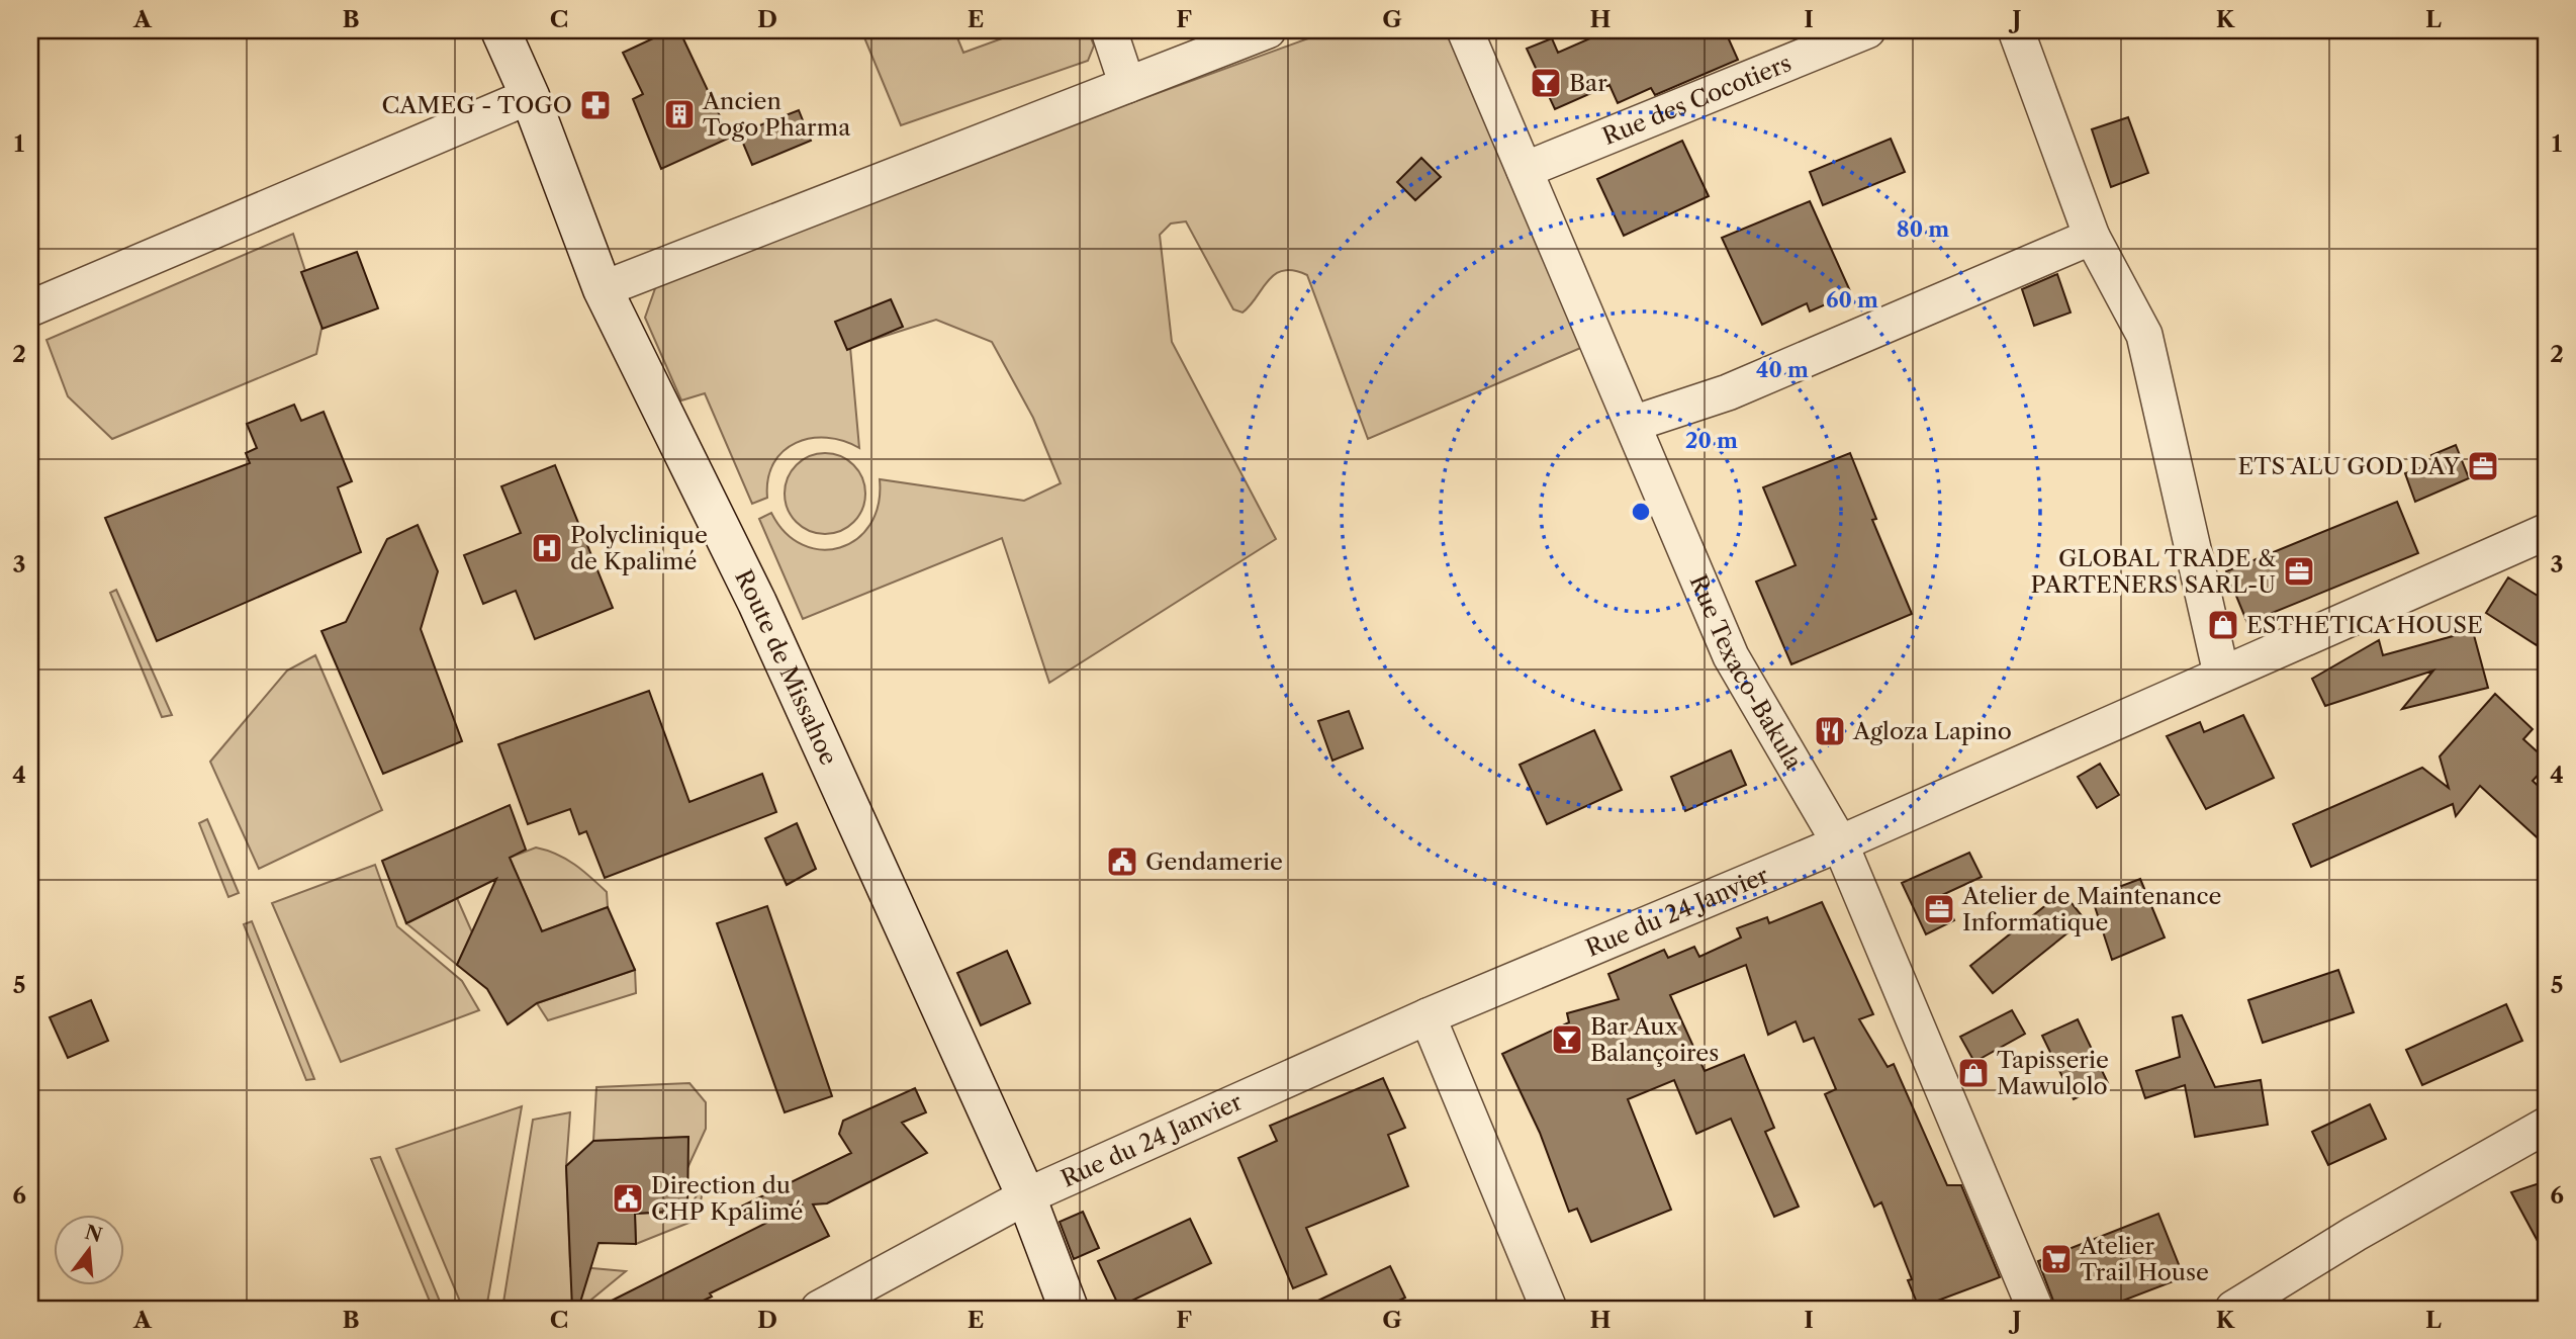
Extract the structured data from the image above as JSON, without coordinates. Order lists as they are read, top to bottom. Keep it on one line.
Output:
{"streets":{"main road":["Route de Missahoe"],"street":["Rue des Cocotiers","Rue Texaco-Bakula","Rue du 24 Janvier"]},"crossings":[["Rue des Cocotiers","Rue Texaco-Bakula"],["Route de Missahoe","Rue du 24 Janvier"],["Rue Texaco-Bakula","Rue du 24 Janvier"]],"places":{"bar":["Bar","Bar Aux Balançoires"],"pharmacy":["CAMEG - TOGO"],"building":["Ancien Togo Pharma"],"office":["ETS ALU GOD DAY","GLOBAL TRADE & PARTENERS SARL-U","Atelier de Maintenance Informatique"],"hospital":["Polyclinique de Kpalimé"],"shop":["ESTHETICA HOUSE","Tapisserie Mawulolo"],"restaurant":["Agloza Lapino"],"public building":["Gendamerie","Direction du CHP Kpalimé"],"supermarket":["Atelier Trail House"]},"north":"top","grid":{"columns":["A","B","C","D","E","F","G","H","I","J","K","L"],"rows":["1","2","3","4","5","6"]},"rings":["80 m","60 m","40 m","20 m"]}
